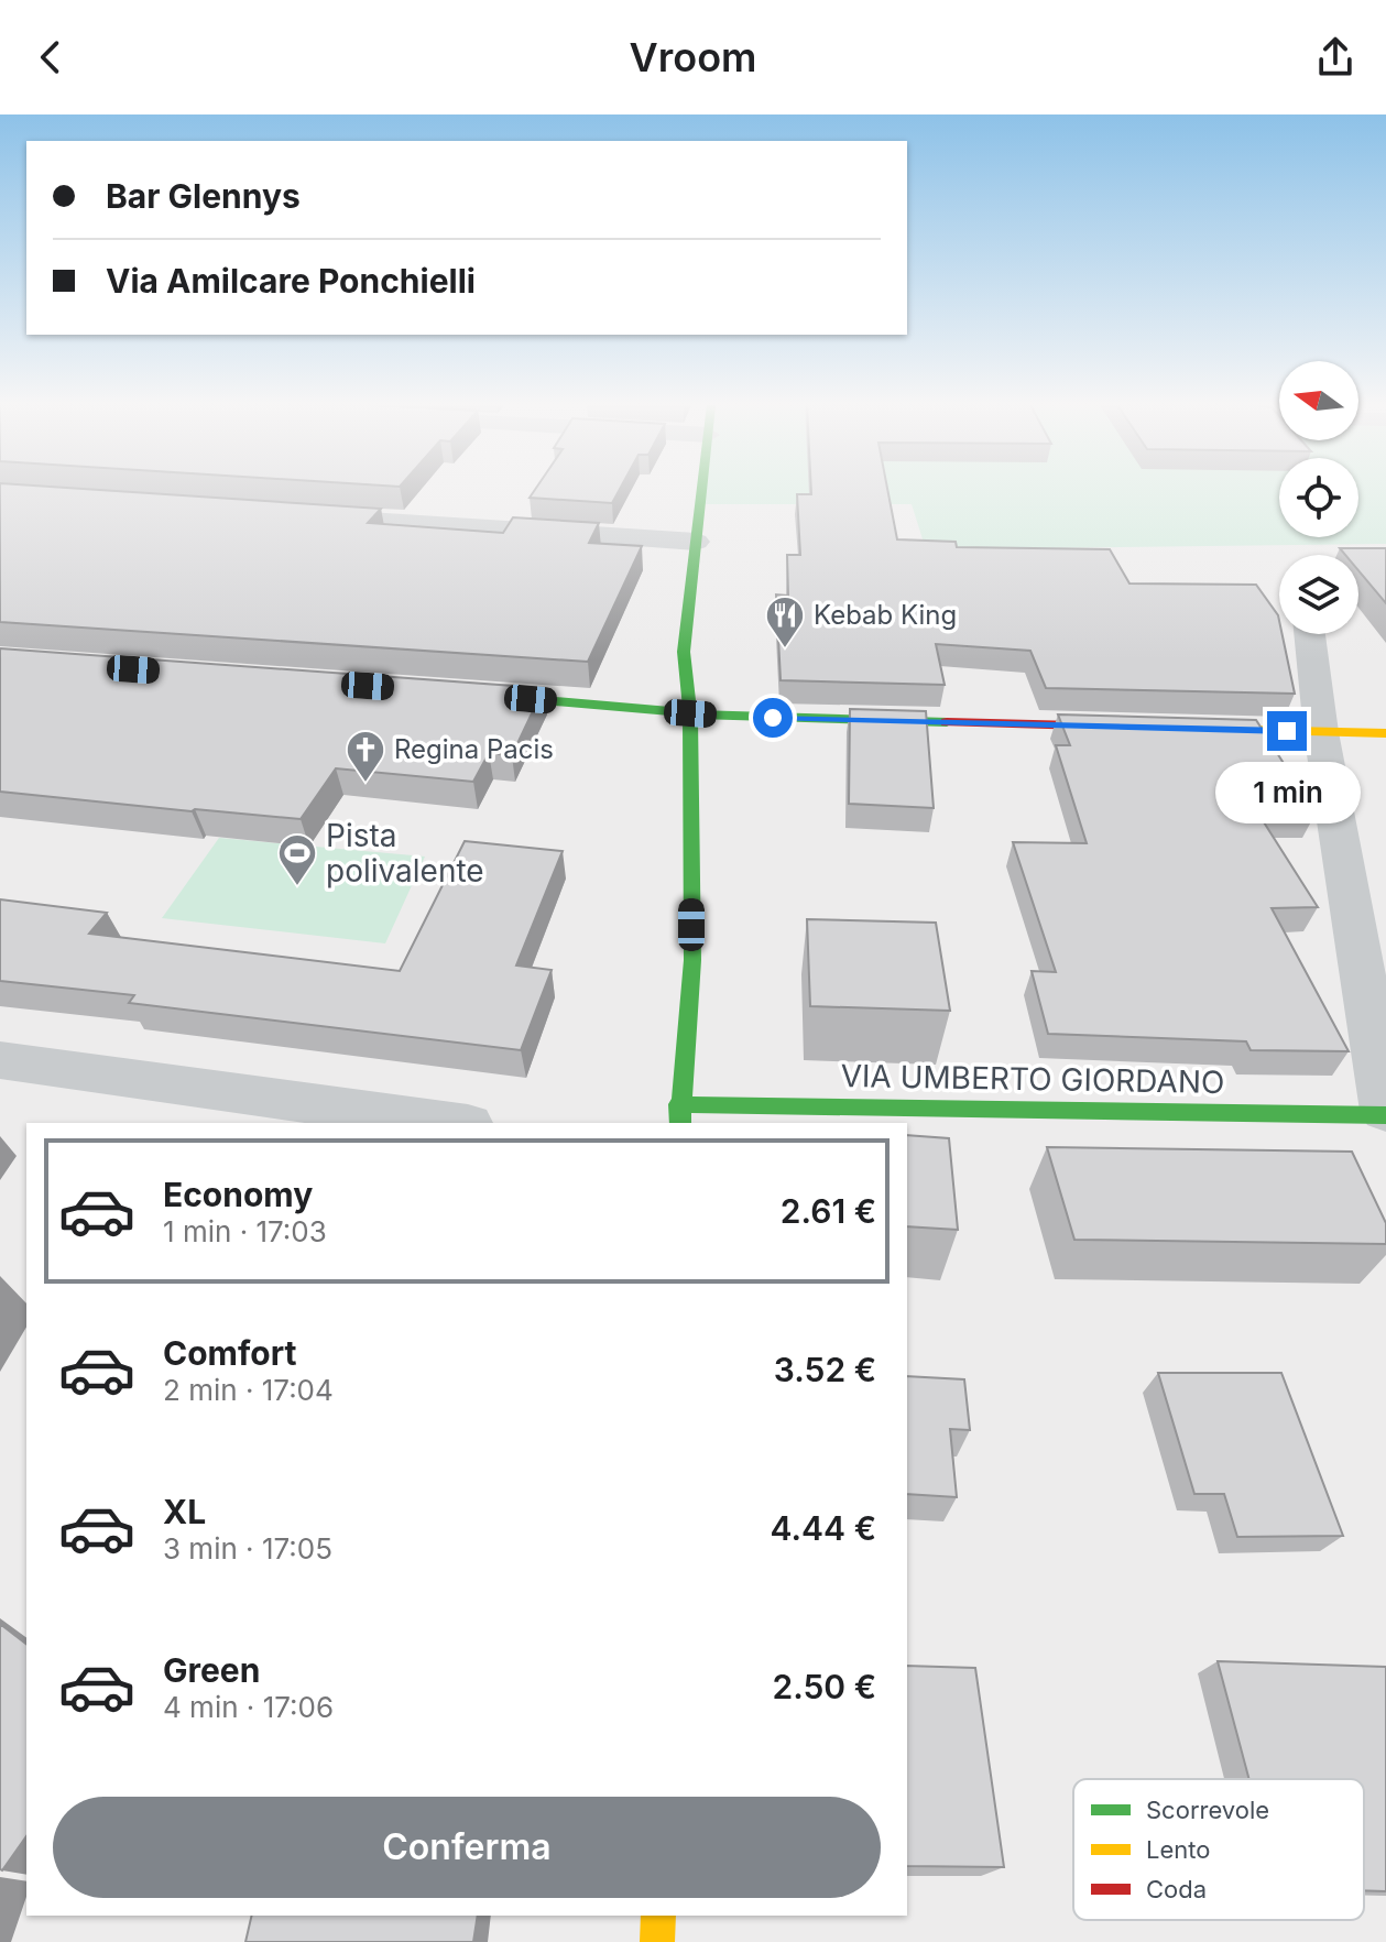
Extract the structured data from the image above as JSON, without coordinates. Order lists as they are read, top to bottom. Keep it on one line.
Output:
{"streets":{"main road":["VIA UMBERTO GIORDANO"]},"places":{"restaurant":["Kebab King"],"church":["Regina Pacis"],"sports":["Pista polivalente"]},"legend":["Scorrevole","Lento","Coda"],"north":"left","page":{"header":"Vroom","banner":["Bar Glennys","Via Amilcare Ponchielli"],"bubble":"1 min","list":[{"name":"Economy","note":"1 min · 17:03","value":"2.61 €"},{"name":"Comfort","note":"2 min · 17:04","value":"3.52 €"},{"name":"XL","note":"3 min · 17:05","value":"4.44 €"},{"name":"Green","note":"4 min · 17:06","value":"2.50 €"}],"buttons":"Conferma"}}
